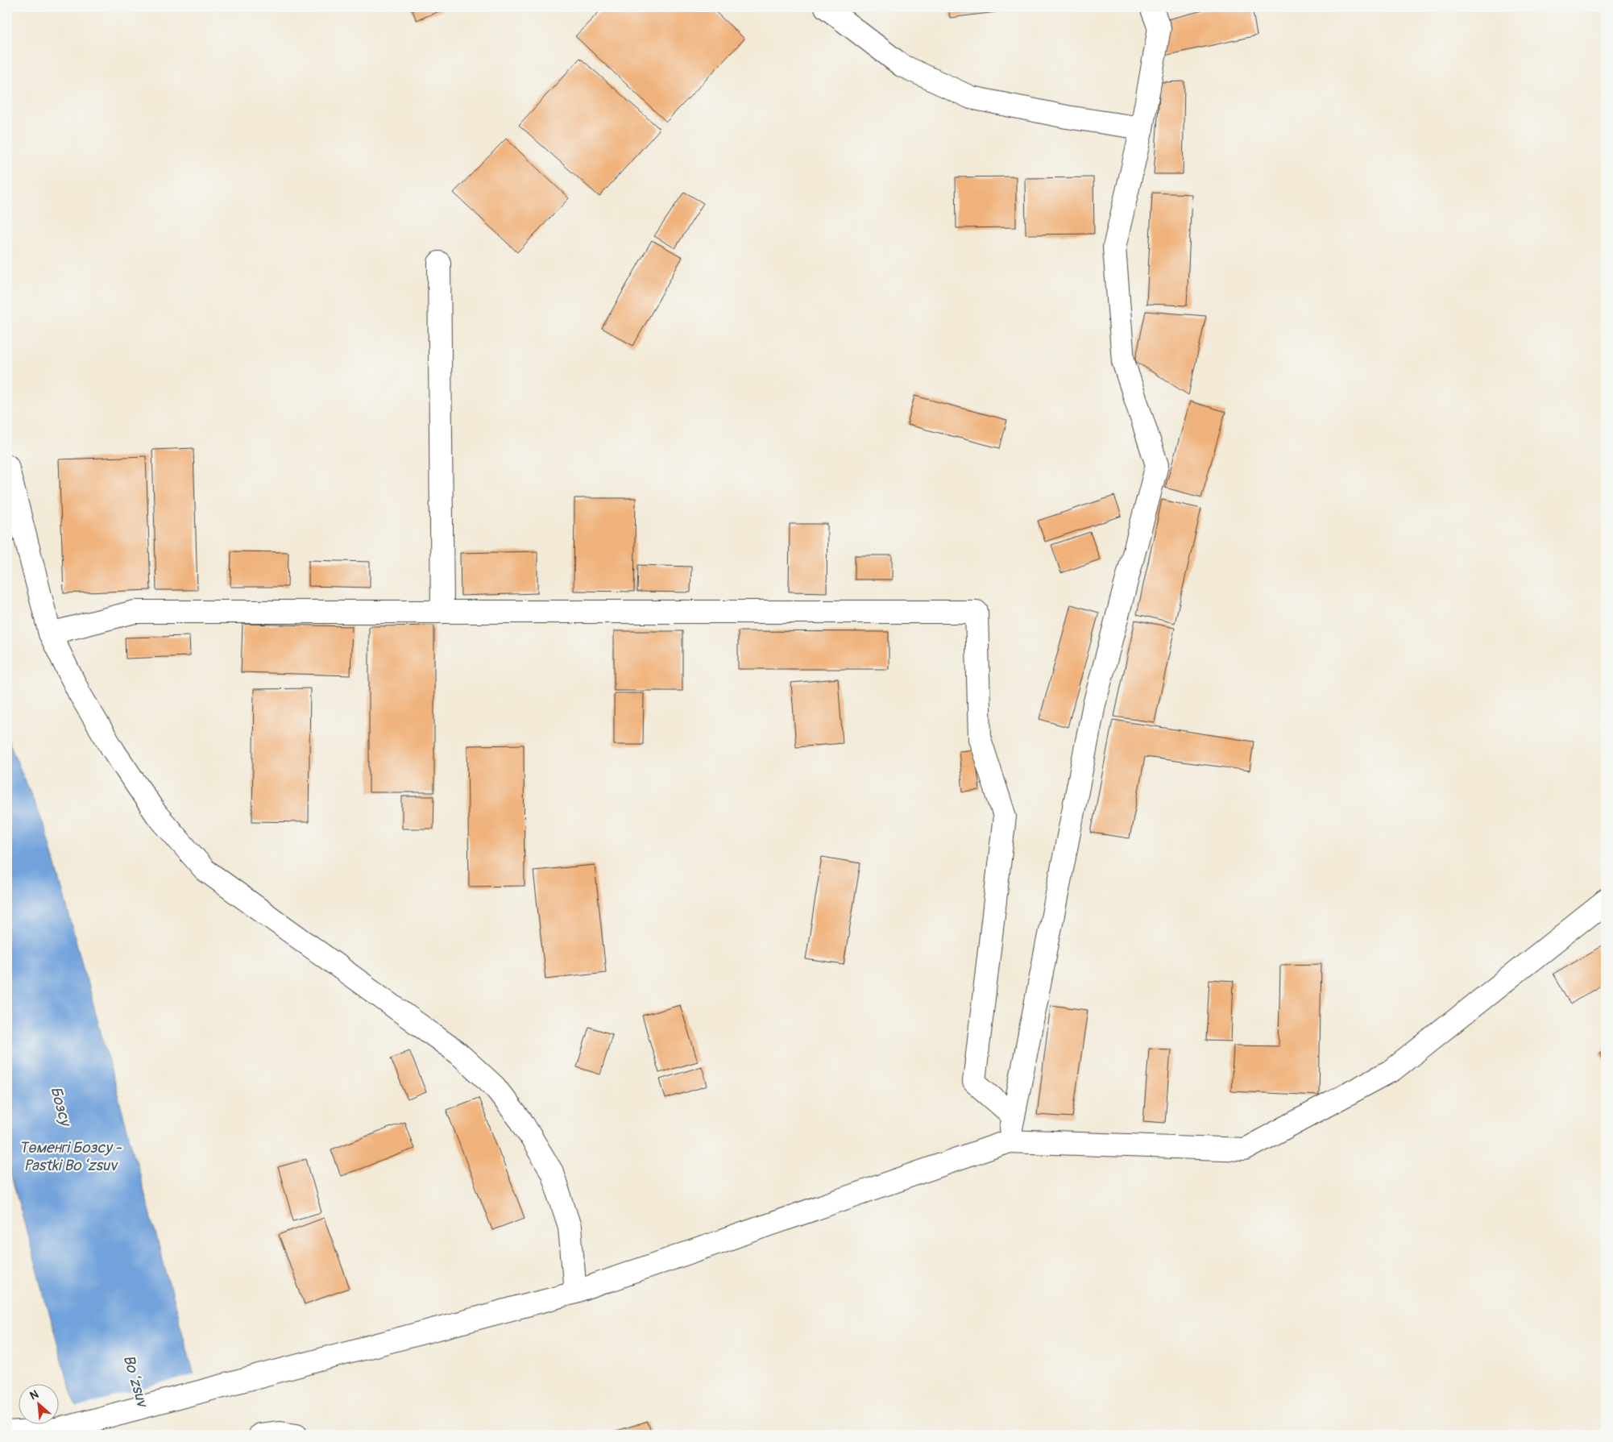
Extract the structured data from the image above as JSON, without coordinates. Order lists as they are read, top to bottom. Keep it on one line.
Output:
{"water":["Бозсу","Төменгі Бозсу - Pastki Boʻzsuv","Boʻzsuv"],"north":"top left"}
